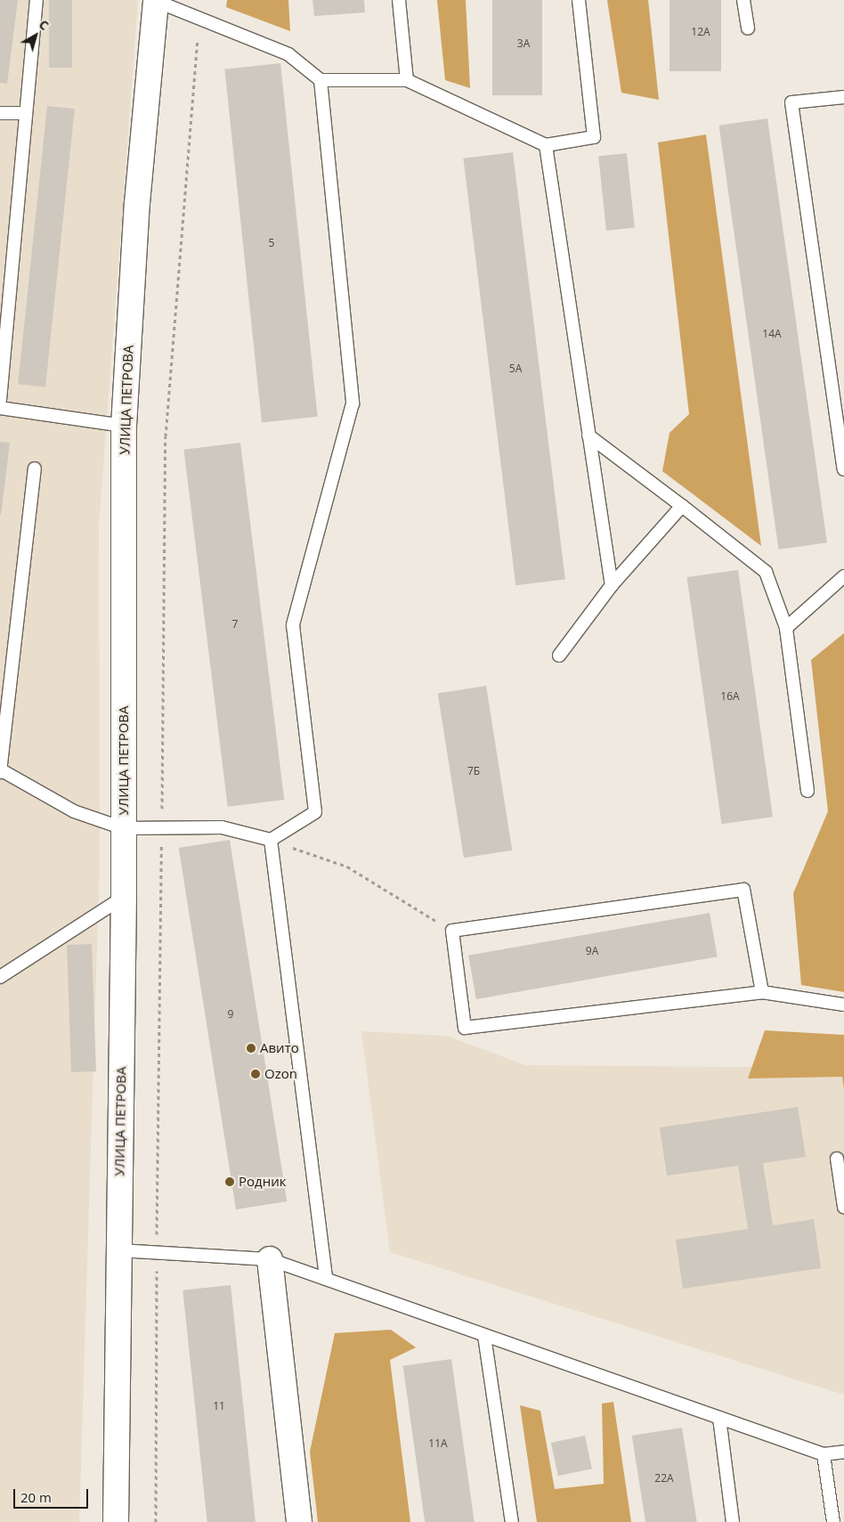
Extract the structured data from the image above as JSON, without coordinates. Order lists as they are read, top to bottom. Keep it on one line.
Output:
{"streets":{"street":["УЛИЦА ПЕТРОВА"]},"places":["Авито","Ozon","Родник"],"house_numbers":["12А","3А","5","14А","5А","7","16А","7Б","9А","9","11","11А","22А"],"scale_bar":"20 m","north":"top right"}
